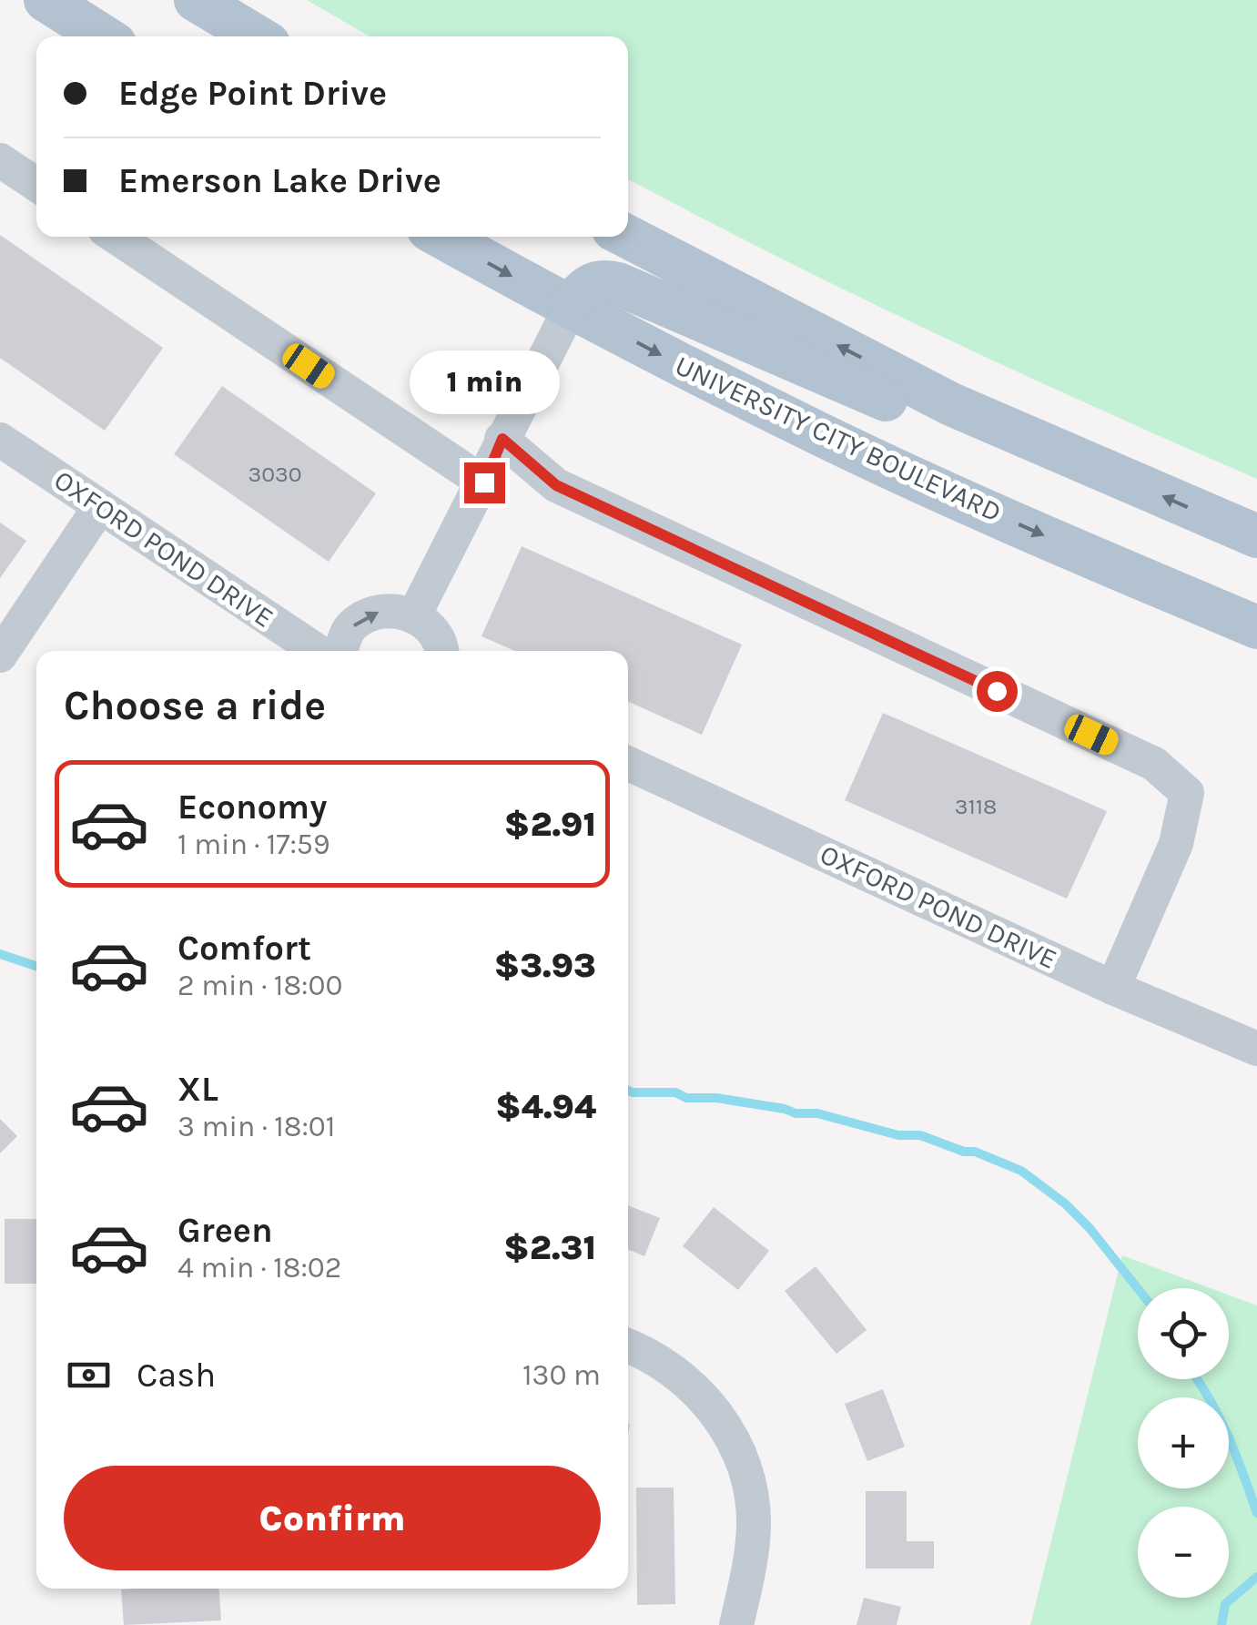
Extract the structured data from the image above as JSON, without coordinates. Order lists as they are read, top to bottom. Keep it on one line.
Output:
{"streets":{"main road":["UNIVERSITY CITY BOULEVARD"],"street":["OXFORD POND DRIVE"]},"house_numbers":["3030","3118"],"page":{"banner":["Edge Point Drive","Emerson Lake Drive"],"bubble":"1 min","heading":"Choose a ride","list":[{"name":"Economy","note":"1 min · 17:59","value":"$2.91"},{"name":"Comfort","note":"2 min · 18:00","value":"$3.93"},{"name":"XL","note":"3 min · 18:01","value":"$4.94"},{"name":"Green","note":"4 min · 18:02","value":"$2.31"}],"map_buttons":["+","−"],"pay":["Cash","130 m"],"buttons":"Confirm"}}
